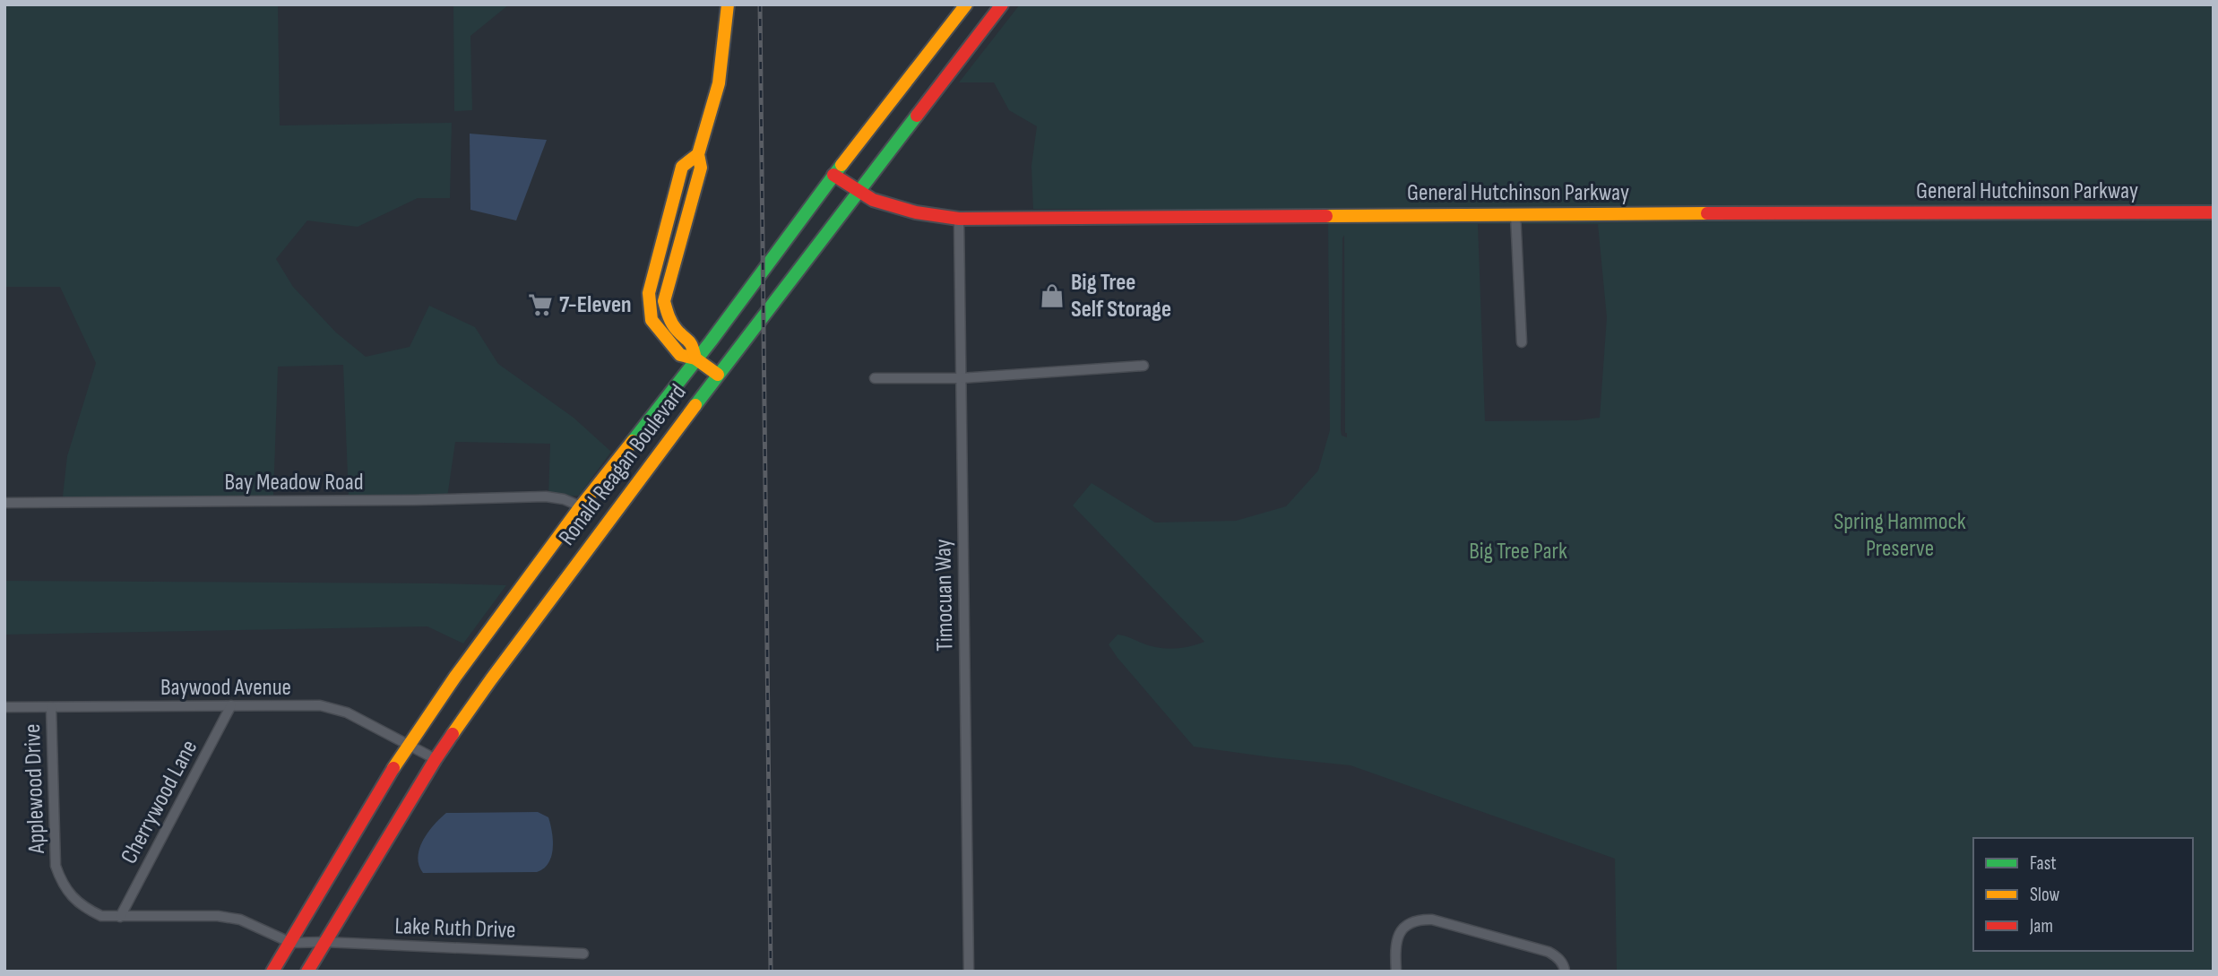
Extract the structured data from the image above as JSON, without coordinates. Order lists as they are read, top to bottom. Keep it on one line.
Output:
{"streets":{"main road":["General Hutchinson Parkway","Ronald Reagan Boulevard"],"street":["Bay Meadow Road","Timocuan Way","Baywood Avenue","Applewood Drive","Cherrywood Lane","Lake Ruth Drive"]},"crossings":[["General Hutchinson Parkway","Ronald Reagan Boulevard"],["General Hutchinson Parkway","Timocuan Way"],["Ronald Reagan Boulevard","Bay Meadow Road"],["Ronald Reagan Boulevard","Baywood Avenue"],["Ronald Reagan Boulevard","Applewood Drive"],["Ronald Reagan Boulevard","Lake Ruth Drive"],["Baywood Avenue","Applewood Drive"],["Baywood Avenue","Cherrywood Lane"],["Applewood Drive","Cherrywood Lane"],["Applewood Drive","Lake Ruth Drive"]],"parks":["Spring Hammock Preserve","Big Tree Park"],"places":{"shop":["Big Tree Self Storage"],"supermarket":["7-Eleven"]},"legend":["Fast","Slow","Jam"]}
